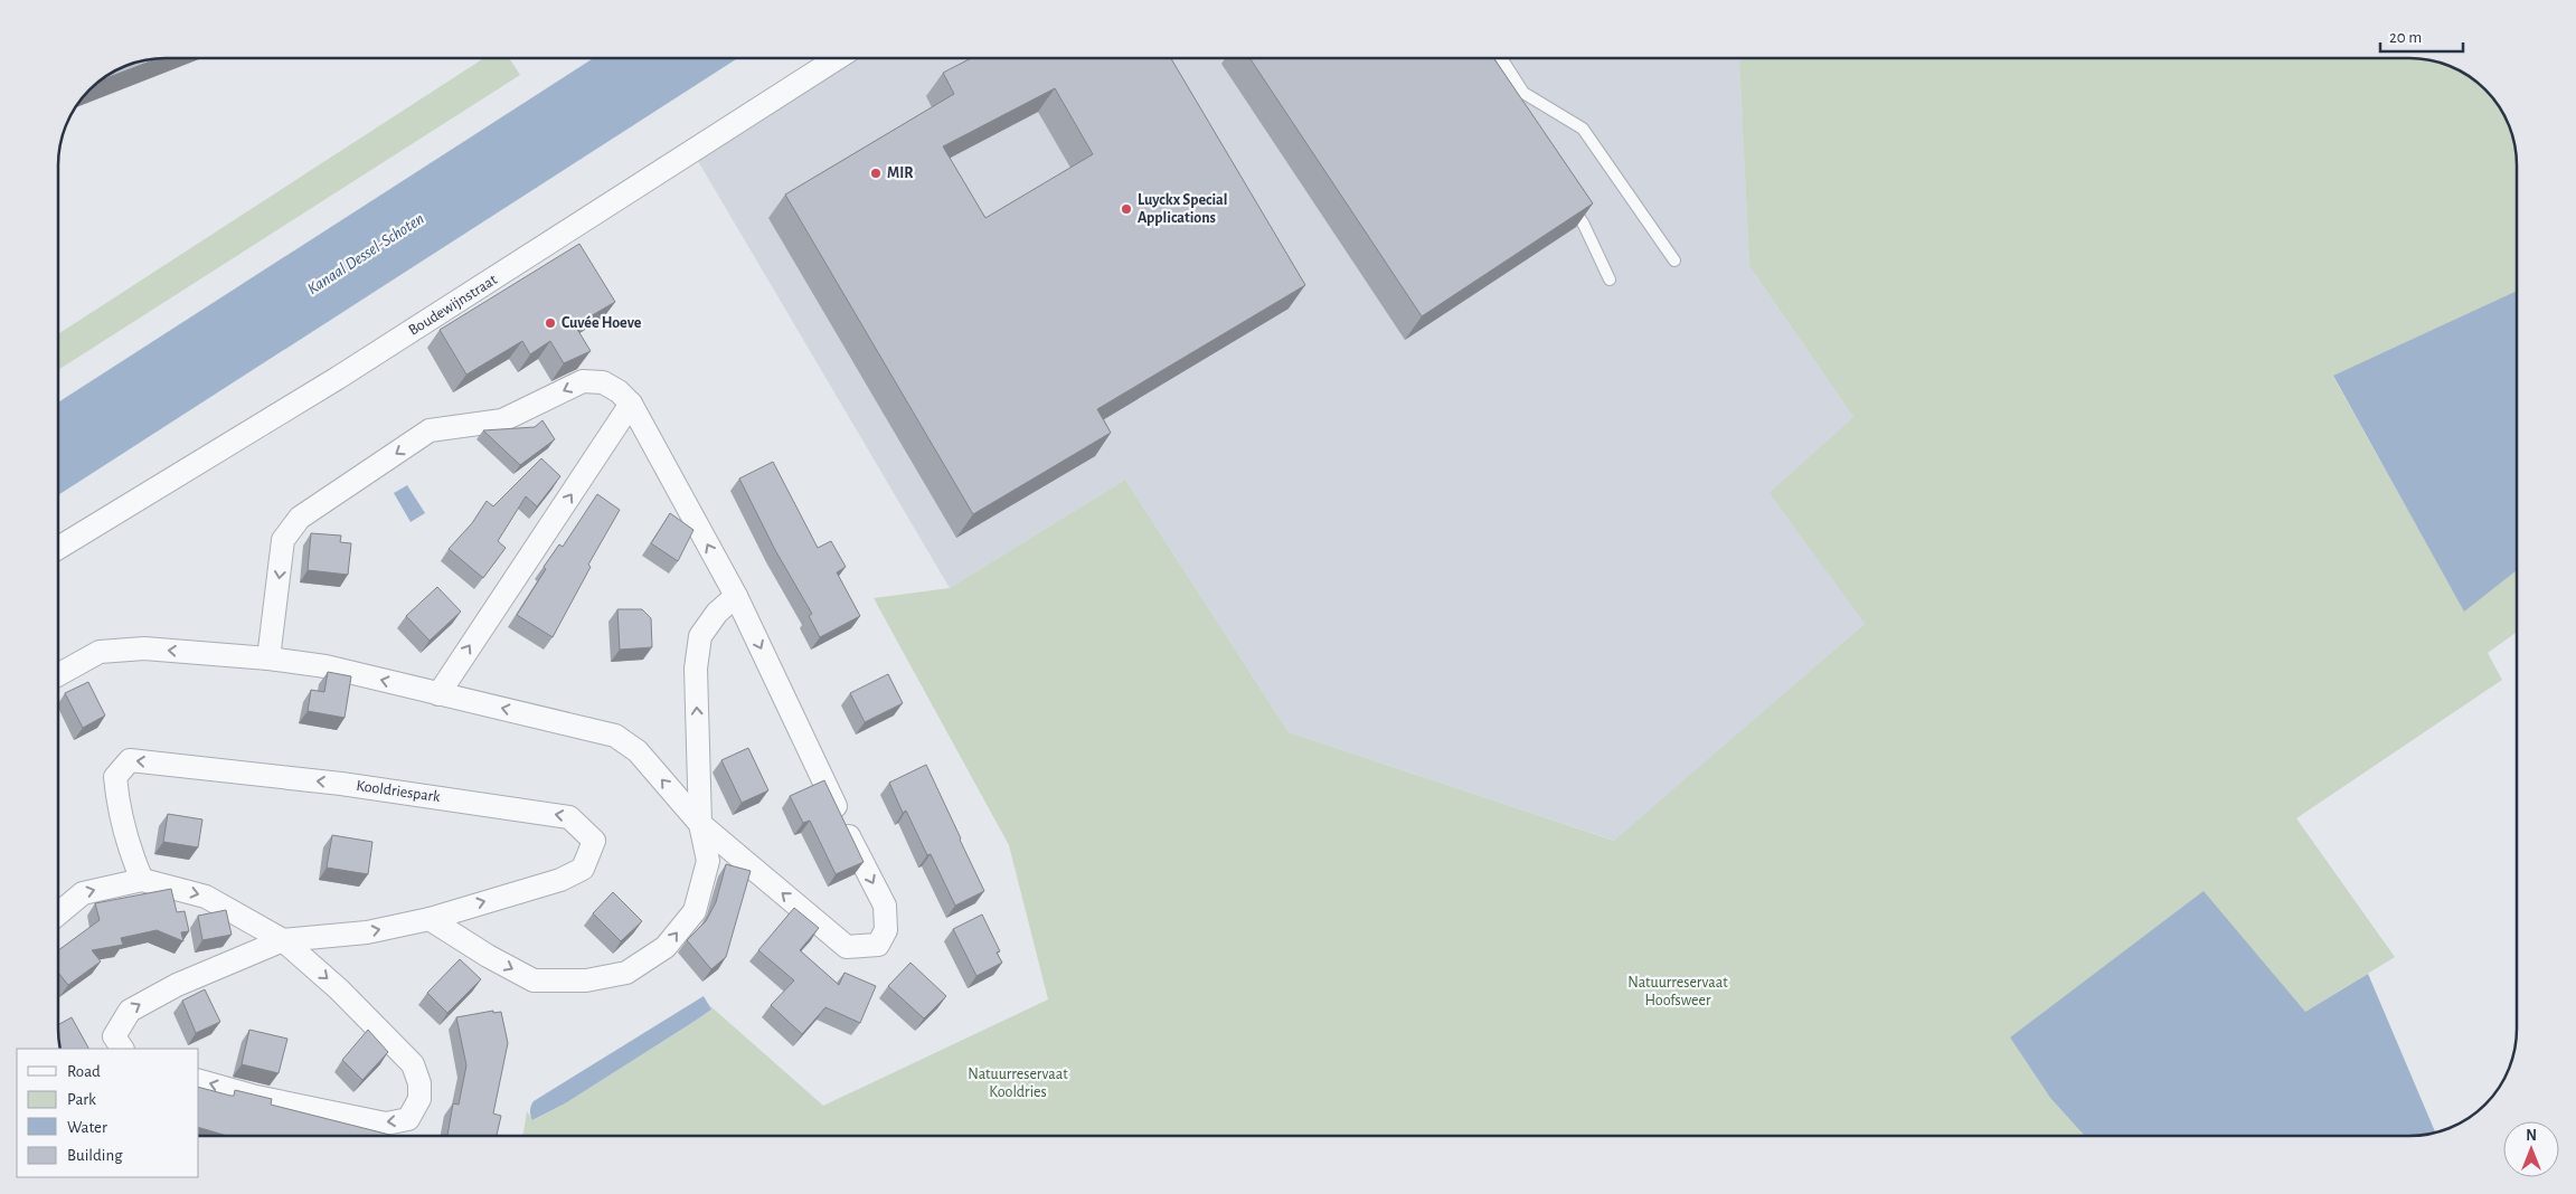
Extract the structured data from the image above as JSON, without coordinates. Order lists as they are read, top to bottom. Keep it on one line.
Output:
{"streets":{"street":["Boudewijnstraat","Kooldriespark"]},"water":["Kanaal Dessel-Schoten"],"parks":["Natuurreservaat Hoofsweer","Natuurreservaat Kooldries"],"places":["MIR","Luyckx Special Applications","Cuvée Hoeve"],"legend":["Road","Park","Water","Building"],"scale_bar":"20 m","north":"top"}
